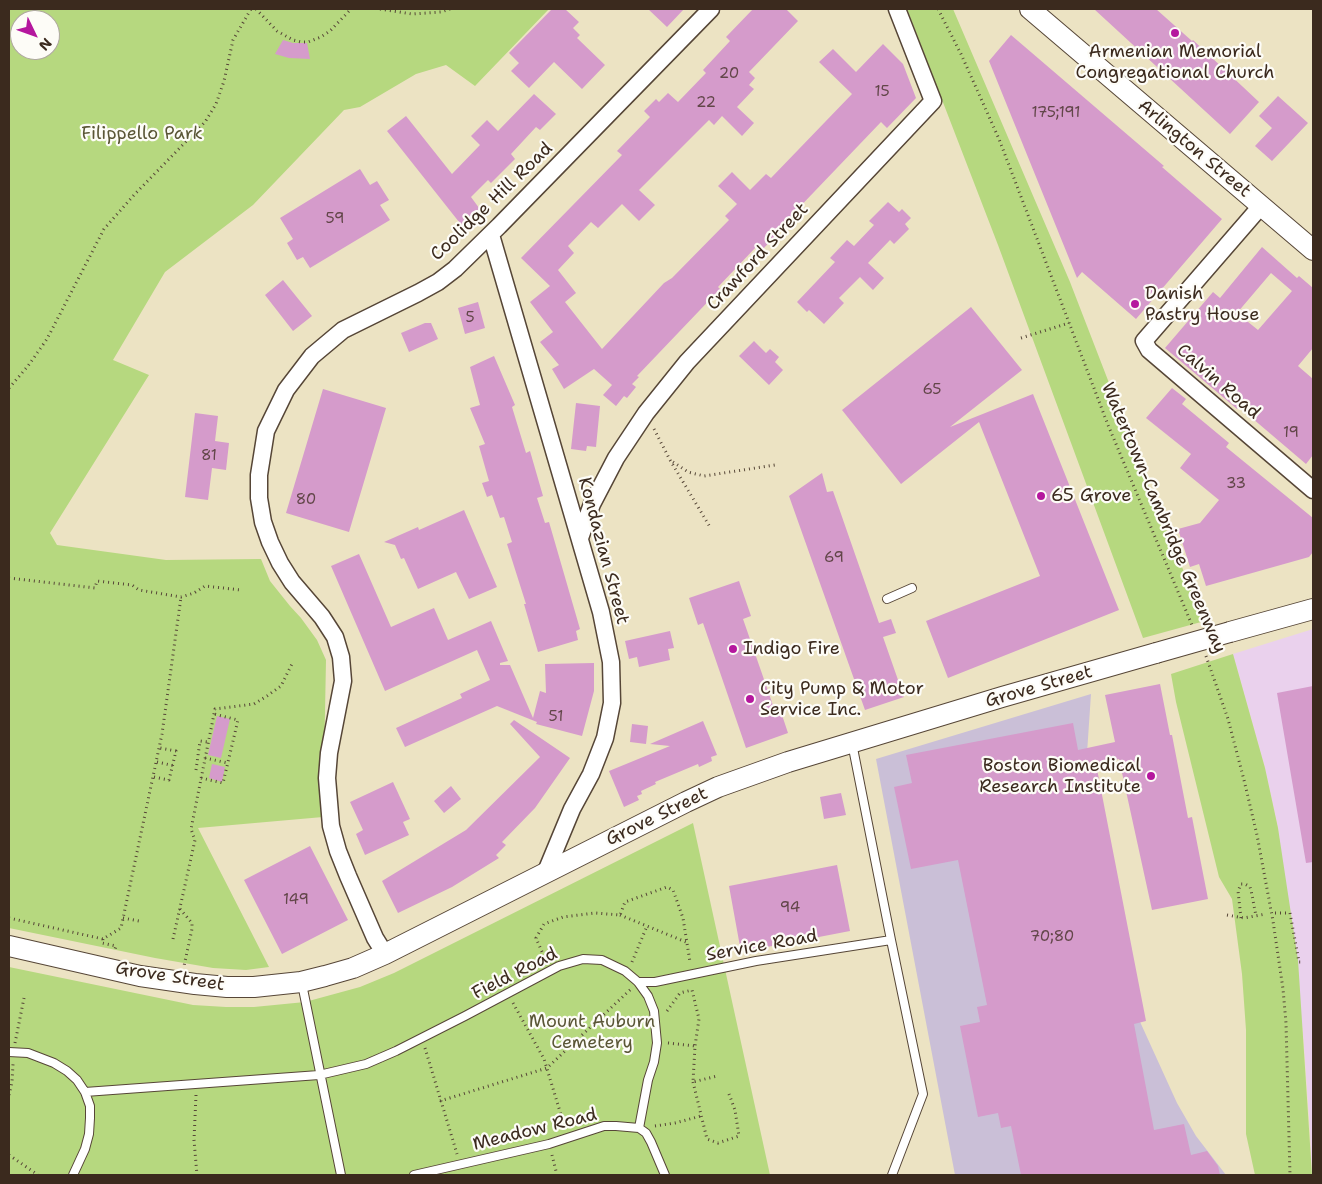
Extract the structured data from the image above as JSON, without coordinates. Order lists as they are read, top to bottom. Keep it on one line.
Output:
{"streets":{"street":["Arlington Street","Coolidge Hill Road","Crawford Street","Calvin Road","Kondazian Street","Grove Street"],"lane":["Service Road","Field Road","Meadow Road"],"path":["Watertown-Cambridge Greenway"]},"crossings":[["Arlington Street","Calvin Road"],["Coolidge Hill Road","Kondazian Street"],["Coolidge Hill Road","Grove Street"],["Crawford Street","Kondazian Street"],["Kondazian Street","Grove Street"],["Service Road","Field Road"],["Field Road","Meadow Road"]],"parks":["Filippello Park","Mount Auburn Cemetery"],"places":["Armenian Memorial Congregational Church","Danish Pastry House","65 Grove","Indigo Fire","City Pump & Motor Service Inc.","Boston Biomedical Research Institute"],"house_numbers":["20","15","22","175;191","59","5","65","19","81","33","80","69","51","149","94","70;80"],"north":"bottom right"}
